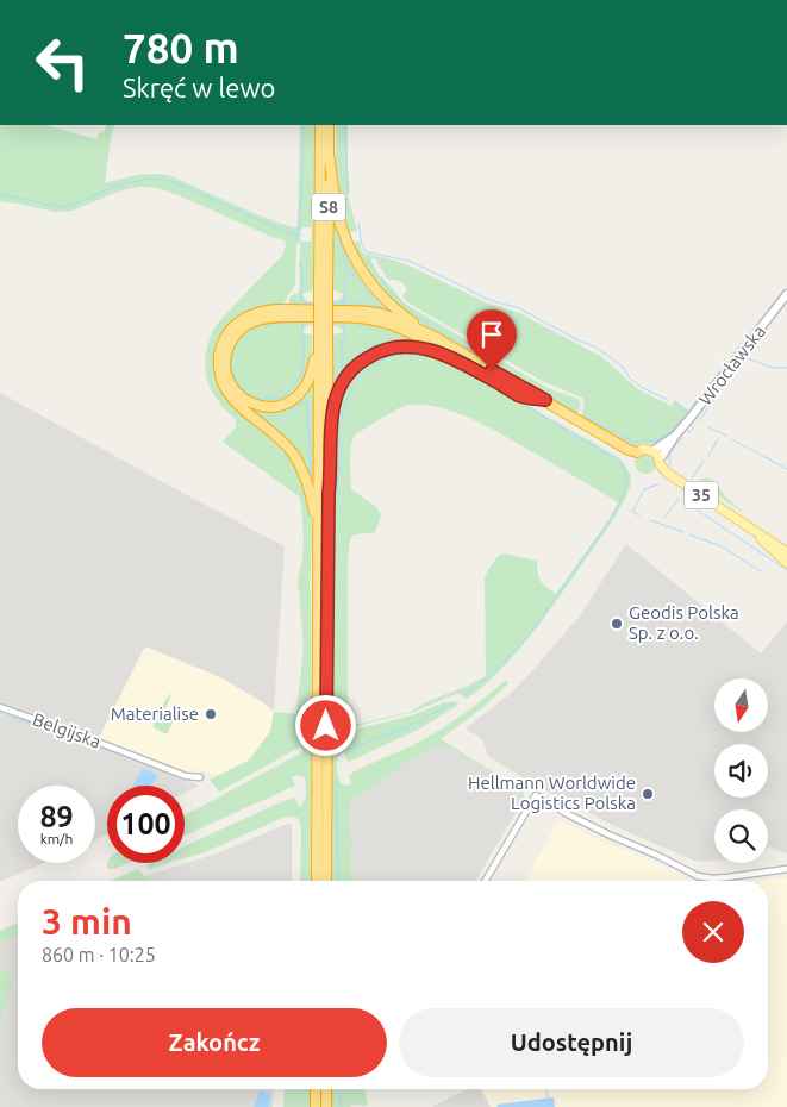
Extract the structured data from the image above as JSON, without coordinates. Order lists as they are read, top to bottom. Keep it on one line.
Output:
{"streets":{"highway":["S8"],"main road":["35"],"street":["Wrocławska","Belgijska"]},"places":["Geodis Polska Sp. z o.o.","Materialise","Hellmann Worldwide Logistics Polska"],"north":"bottom","page":{"turn":["780 m","Skręć w lewo"],"speed":"89 km/h","limit":"100","heading":["3 min","860 m · 10:25"],"buttons":["Zakończ","Udostępnij"]}}
